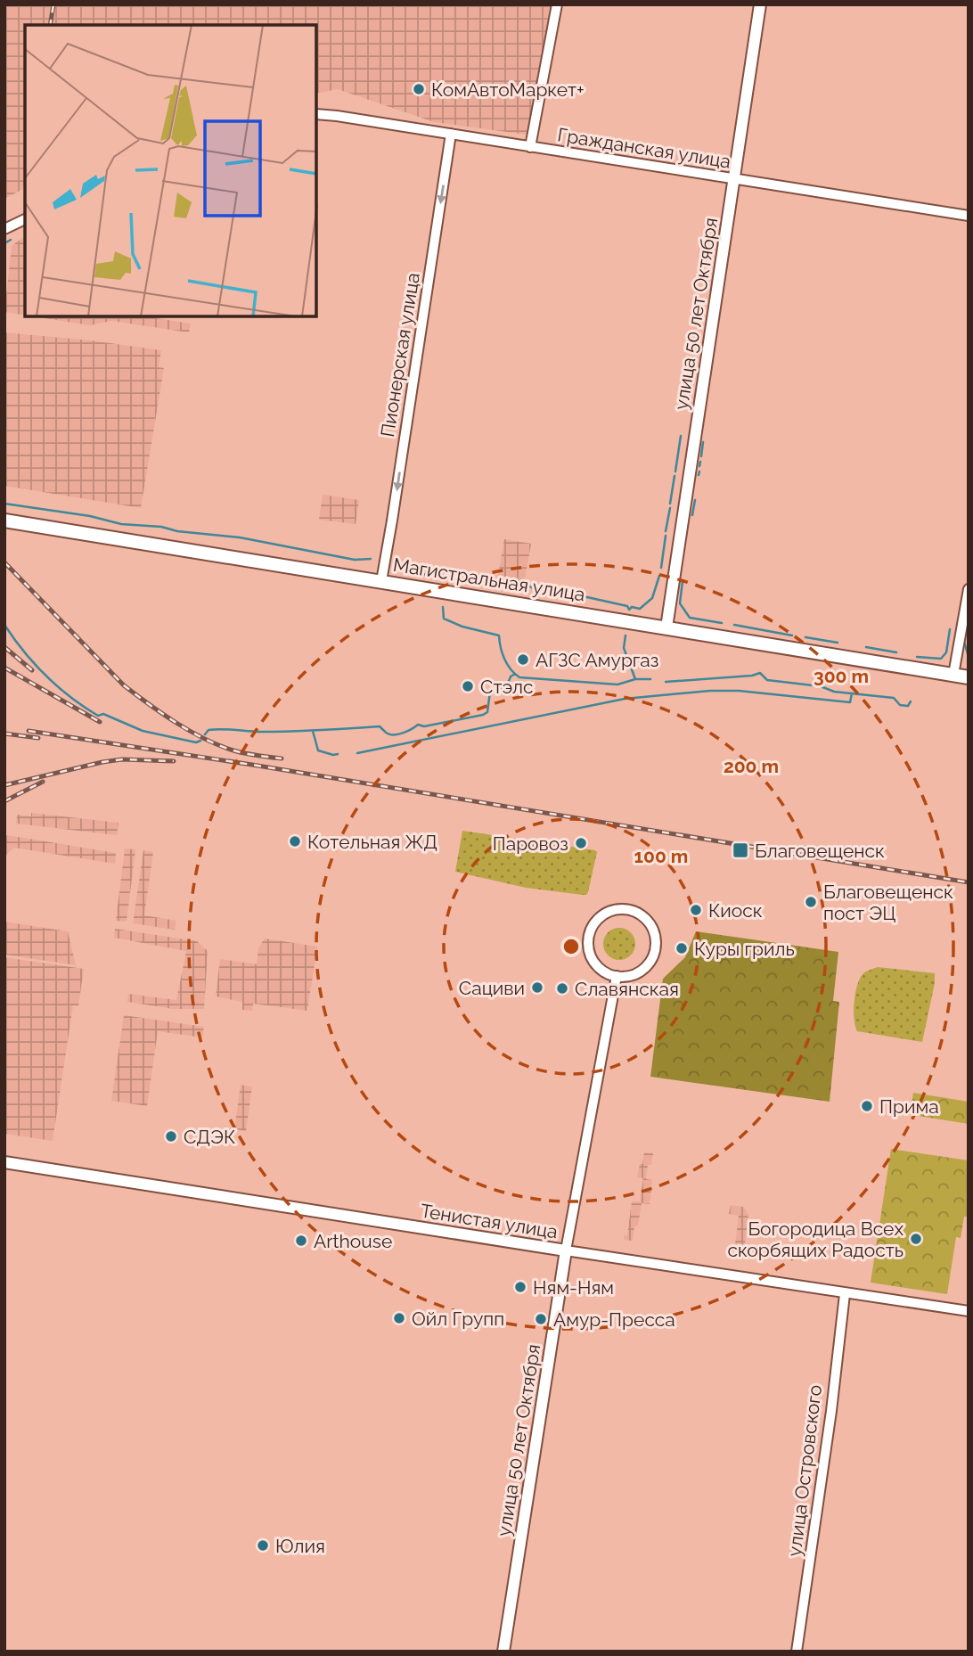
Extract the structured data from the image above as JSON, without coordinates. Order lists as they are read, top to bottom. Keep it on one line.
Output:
{"streets":{"main road":["улица 50 лет Октября","Магистральная улица","Тенистая улица"],"street":["Гражданская улица","Пионерская улица","улица Островского"]},"crossings":[["Гражданская улица","улица 50 лет Октября"],["Гражданская улица","Пионерская улица"],["улица 50 лет Октября","Магистральная улица"],["улица 50 лет Октября","Тенистая улица"],["Пионерская улица","Магистральная улица"],["Тенистая улица","улица Островского"]],"one_way":["Пионерская улица"],"places":{"other":["КомАвтоМаркет+","АГЗС Амургаз","Стэлс","Котельная ЖД","Паровоз","Благовещенск пост ЭЦ","Киоск","Куры гриль","Сациви","Славянская","Прима","СДЭК","Богородица Всех скорбящих Радость","Arthouse","Ням-Ням","Ойл Групп","Амур-Пресса","Юлия"],"transit":["Благовещенск"]},"rings":["300 m","200 m","100 m"]}
